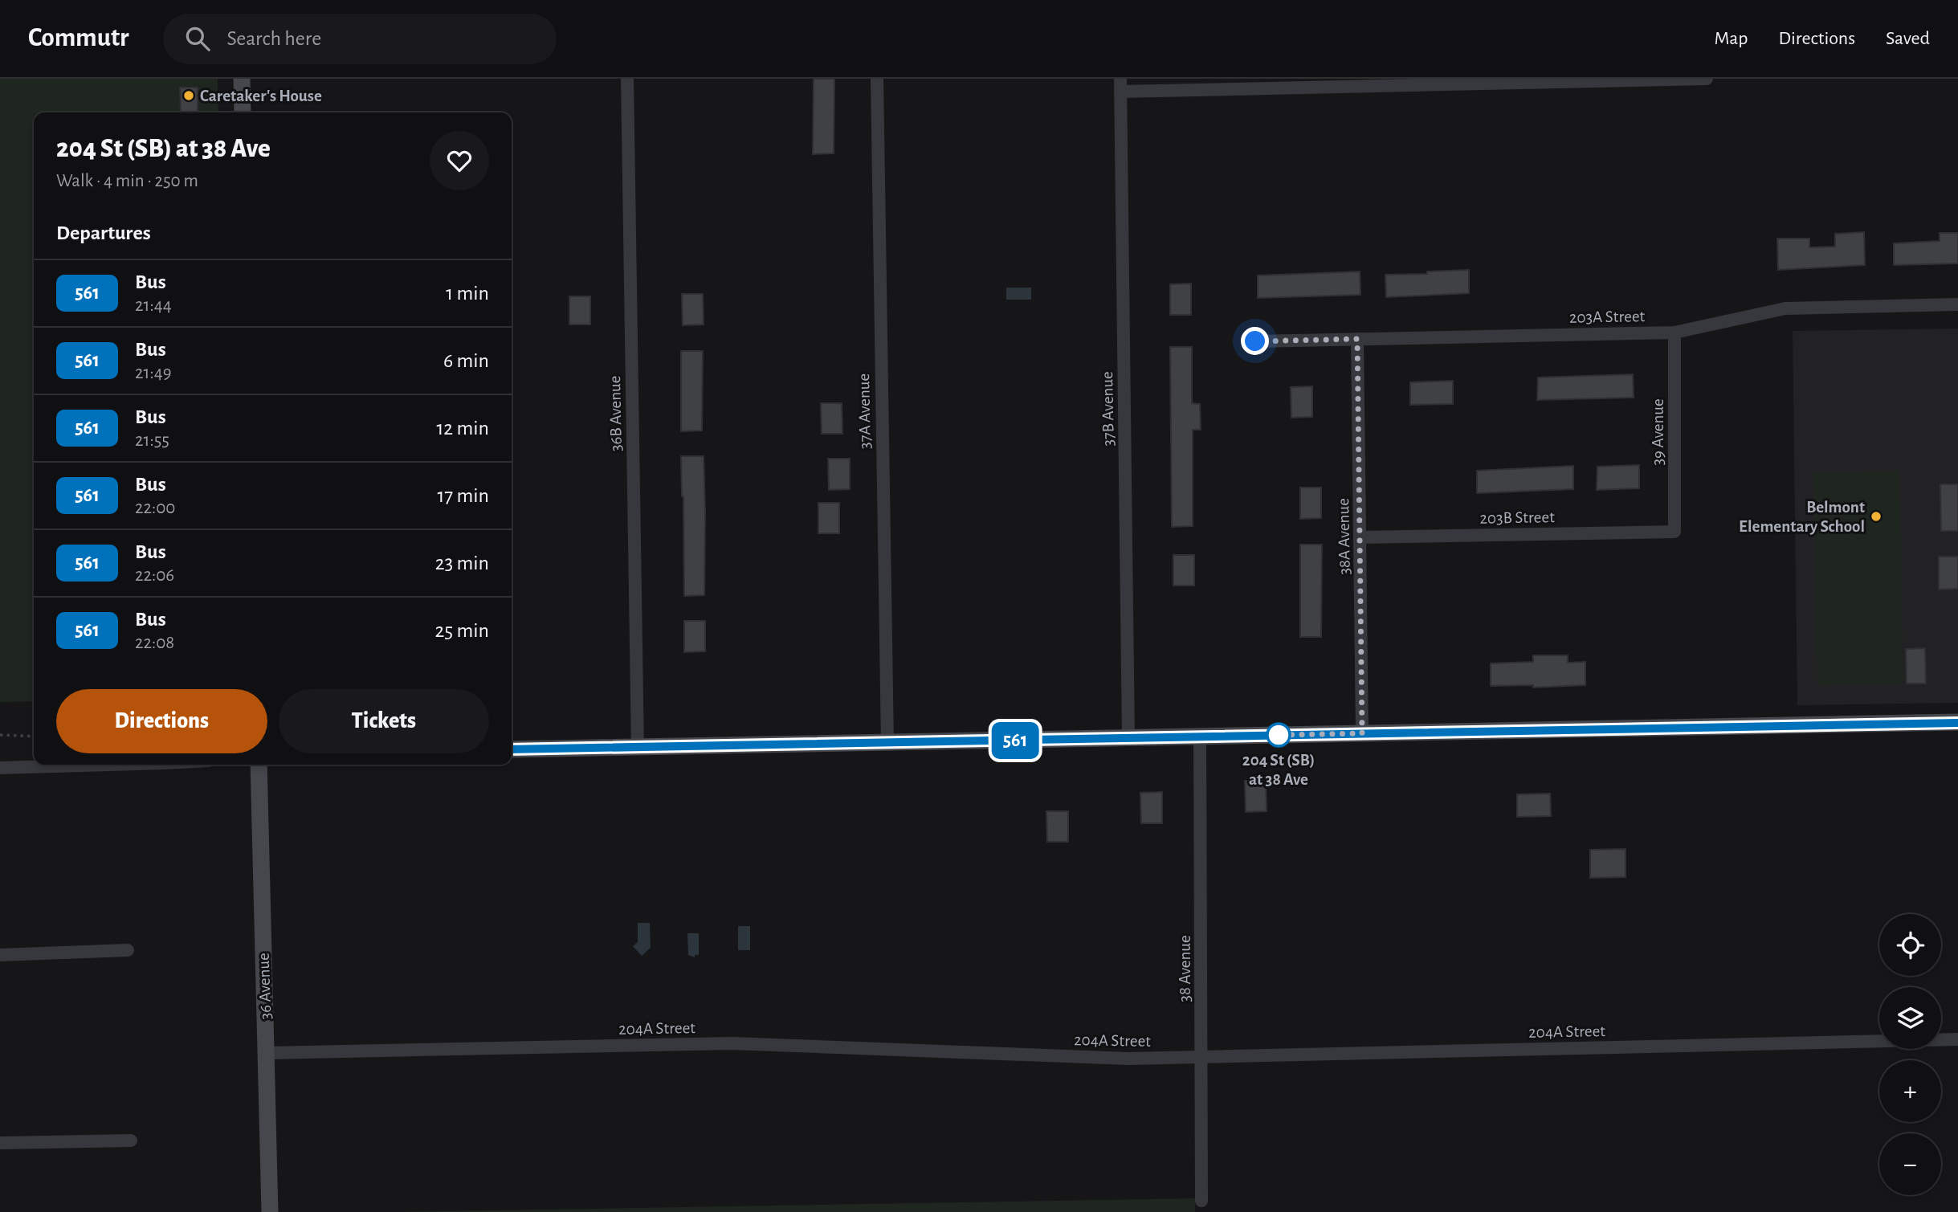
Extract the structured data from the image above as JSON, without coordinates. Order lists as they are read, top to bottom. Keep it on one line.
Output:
{"streets":{"street":["203A Street","37B Avenue","37A Avenue","36B Avenue","39 Avenue","203B Street","38A Avenue","38 Avenue","36 Avenue","204A Street"]},"crossings":[["203A Street","39 Avenue"],["203A Street","38A Avenue"],["39 Avenue","203B Street"],["203B Street","38A Avenue"],["38 Avenue","204A Street"],["36 Avenue","204A Street"]],"places":["Caretaker's House","Belmont Elementary School","204 St (SB) at 38 Ave"],"lines":["bus line 561"],"page":{"header":"Commutr","search":"Search here","nav":["Map","Directions","Saved"],"on_map":"561","heading":[["204 St (SB) at 38 Ave","Walk · 4 min · 250 m"],"Departures"],"list":[{"mark":"561","name":"Bus","note":"21:44","value":"1 min"},{"mark":"561","name":"Bus","note":"21:49","value":"6 min"},{"mark":"561","name":"Bus","note":"21:55","value":"12 min"},{"mark":"561","name":"Bus","note":"22:00","value":"17 min"},{"mark":"561","name":"Bus","note":"22:06","value":"23 min"},{"mark":"561","name":"Bus","note":"22:08","value":"25 min"}],"buttons":["Directions","Tickets"],"map_buttons":["+","−"]}}
